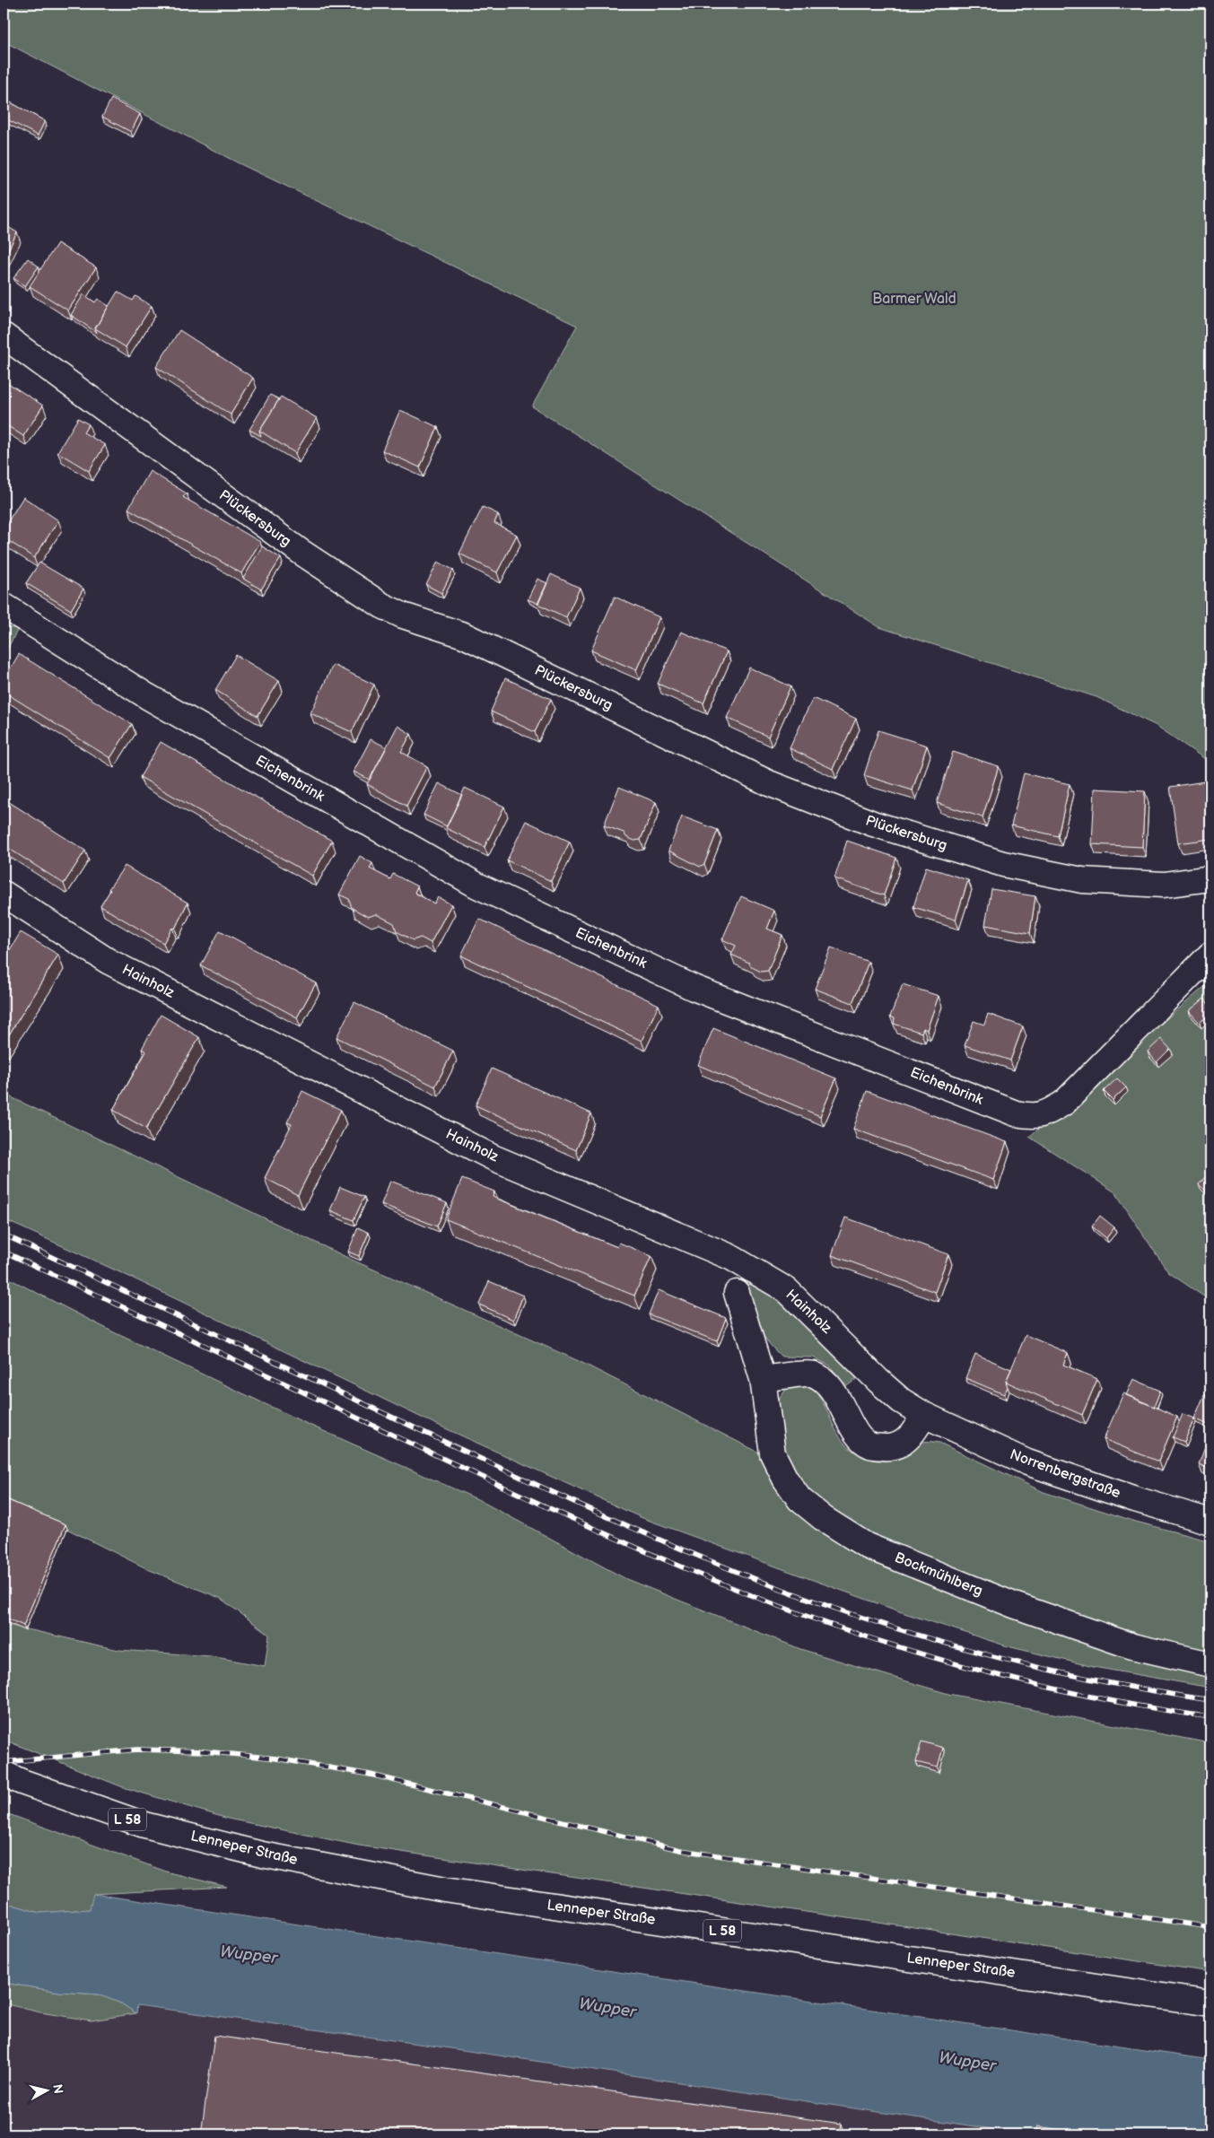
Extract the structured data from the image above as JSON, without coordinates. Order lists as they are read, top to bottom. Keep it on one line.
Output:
{"streets":{"street":["Plückersburg","Eichenbrink","Hainholz","Norrenbergstraße","Bockmühlberg","L 58","Lenneper Straße"]},"crossings":[["Hainholz","Norrenbergstraße"]],"water":["Wupper"],"parks":["Barmer Wald"],"north":"right"}
